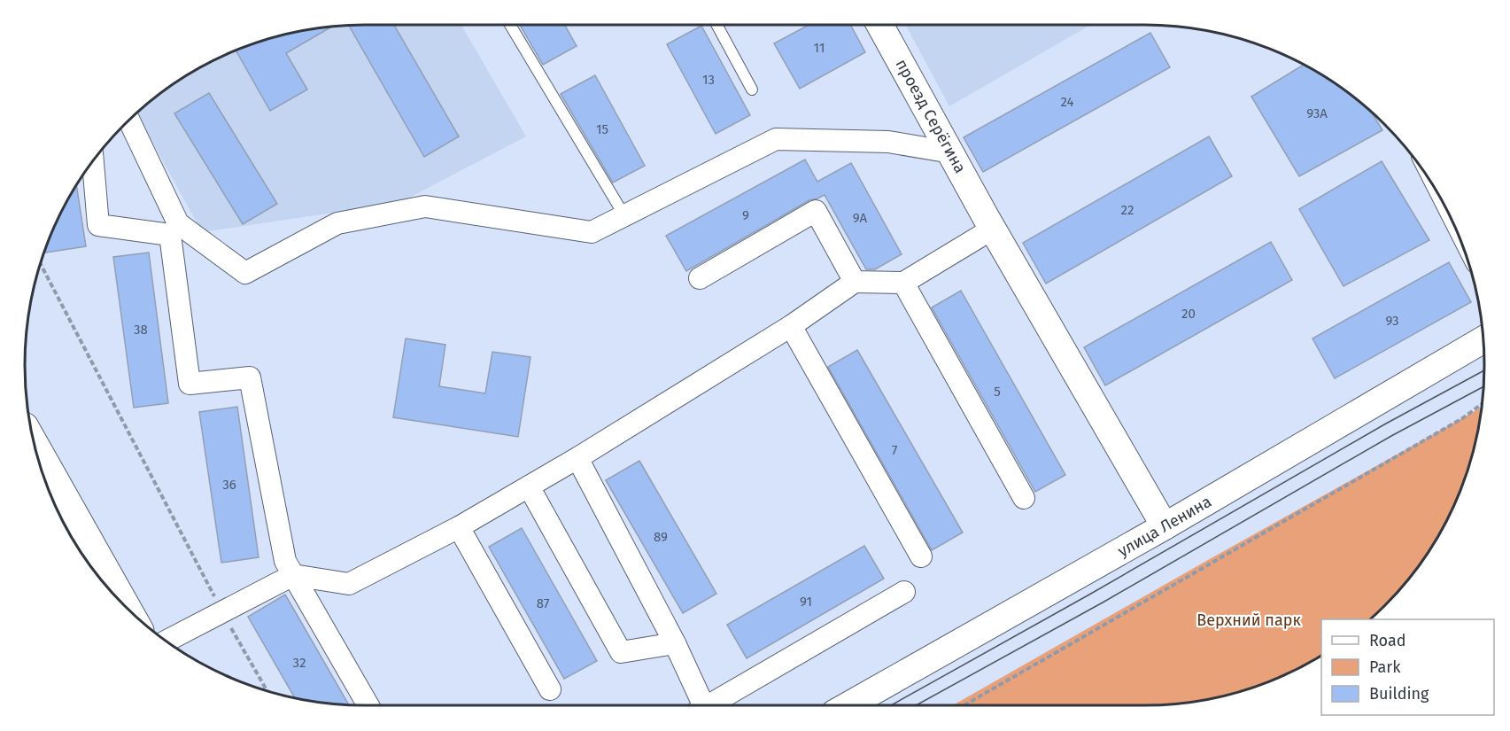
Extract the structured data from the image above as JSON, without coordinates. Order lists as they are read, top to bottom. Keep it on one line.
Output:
{"streets":{"street":["проезд Серёгина","улица Ленина"]},"crossings":[["проезд Серёгина","улица Ленина"]],"parks":["Верхний парк"],"house_numbers":["11","13","24","93А","15","22","9","9А","20","93","38","5","7","36","89","91","87","32"],"legend":["Road","Park","Building"]}
